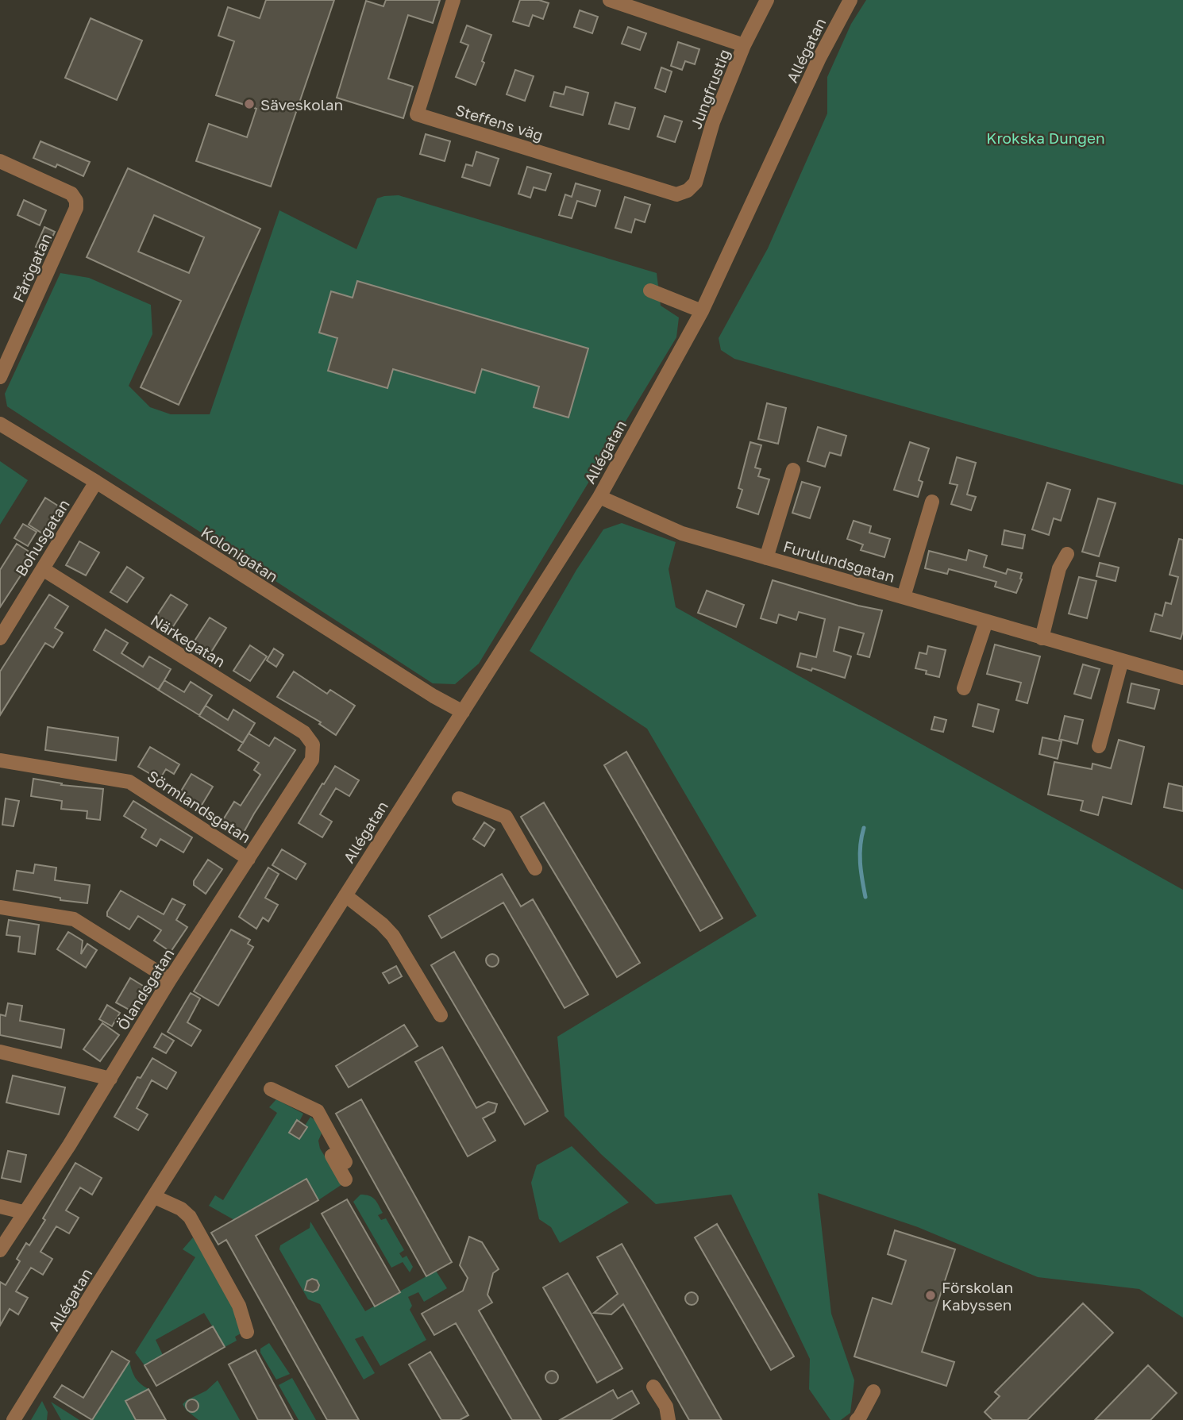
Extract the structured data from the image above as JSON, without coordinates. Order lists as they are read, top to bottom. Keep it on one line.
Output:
{"streets":{"street":["Allégatan","Jungfrustig","Steffens väg","Fårögatan","Bohusgatan","Kolonigatan","Furulundsgatan","Närkegatan","Sörmlandsgatan","Ölandsgatan"]},"crossings":[["Allégatan","Kolonigatan"],["Allégatan","Furulundsgatan"],["Jungfrustig","Steffens väg"],["Bohusgatan","Kolonigatan"],["Bohusgatan","Närkegatan"],["Närkegatan","Ölandsgatan"],["Sörmlandsgatan","Ölandsgatan"]],"parks":["Krokska Dungen"],"places":["Säveskolan","Förskolan Kabyssen"]}
